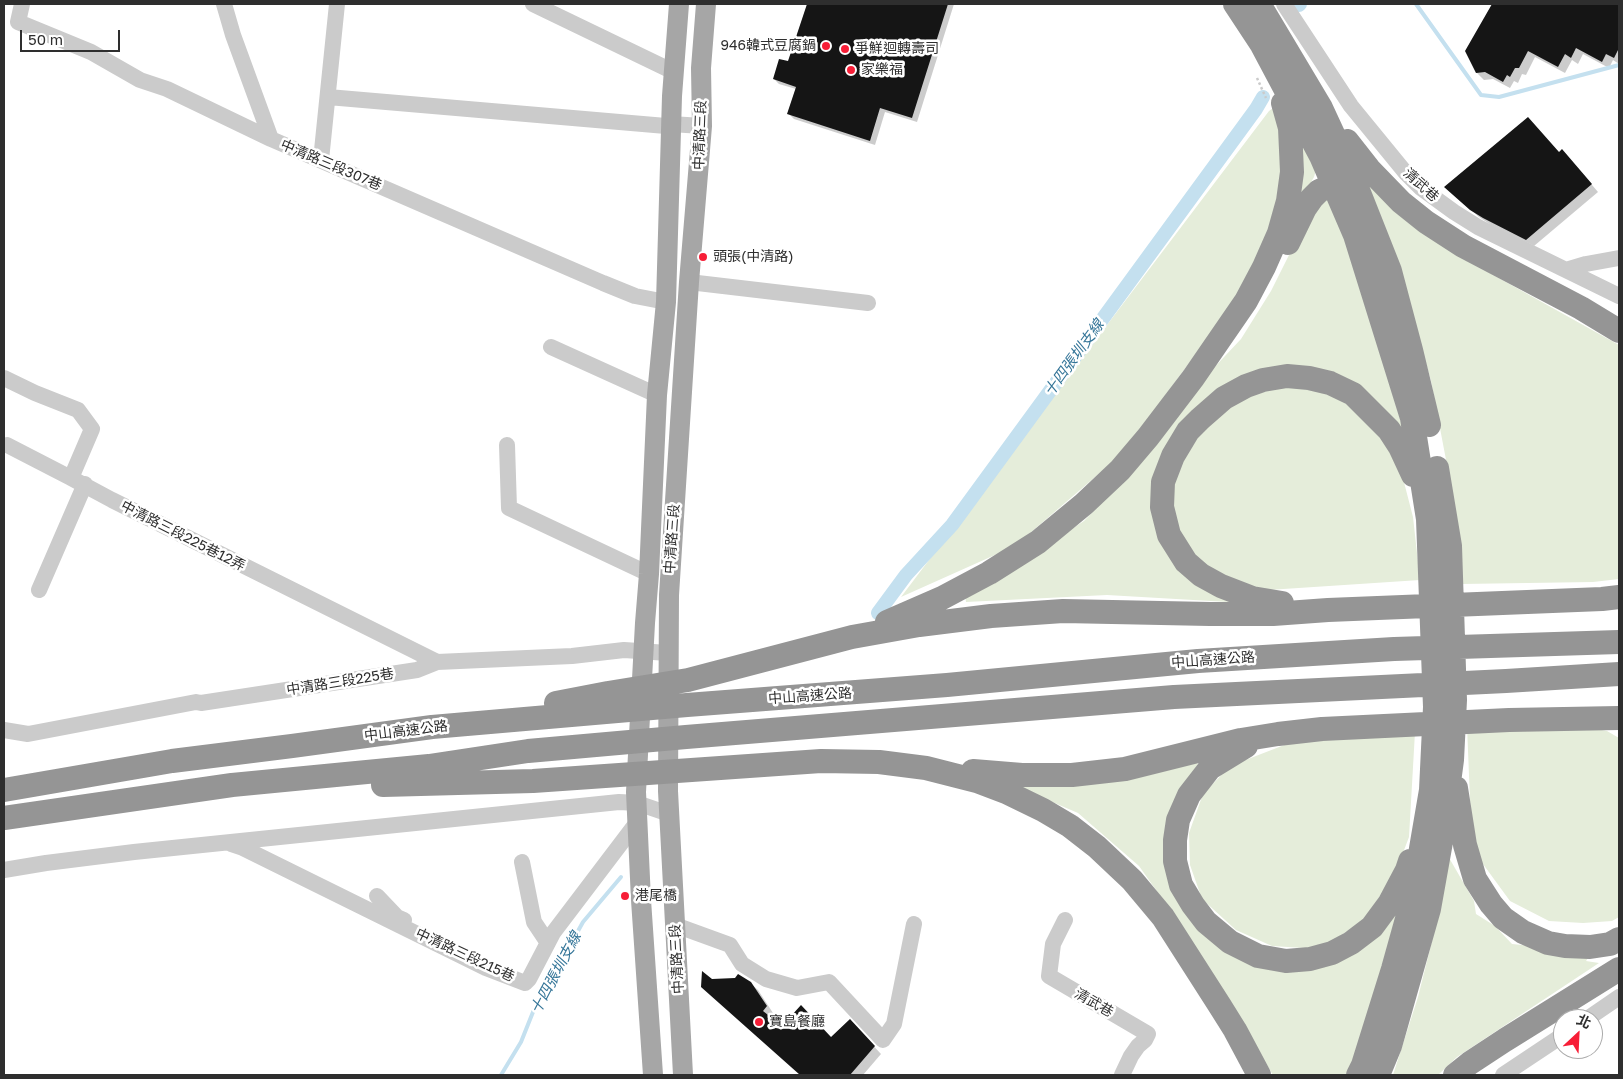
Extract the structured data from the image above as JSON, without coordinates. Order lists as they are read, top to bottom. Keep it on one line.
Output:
{"streets":{"highway":["中山高速公路"],"main road":["中清路三段"],"street":["中清路三段307巷","清武巷","中清路三段225巷12弄","中清路三段225巷","中清路三段215巷"]},"crossings":[["中清路三段","中清路三段307巷"],["中清路三段","中清路三段225巷"],["中清路三段","中清路三段215巷"],["中清路三段225巷12弄","中清路三段225巷"]],"water":["十四張圳支線"],"places":["946韓式豆腐鍋","爭鮮迴轉壽司","家樂福","頭張(中清路)","港尾橋","寶島餐廳"],"scale_bar":"50 m","north":"top right"}
